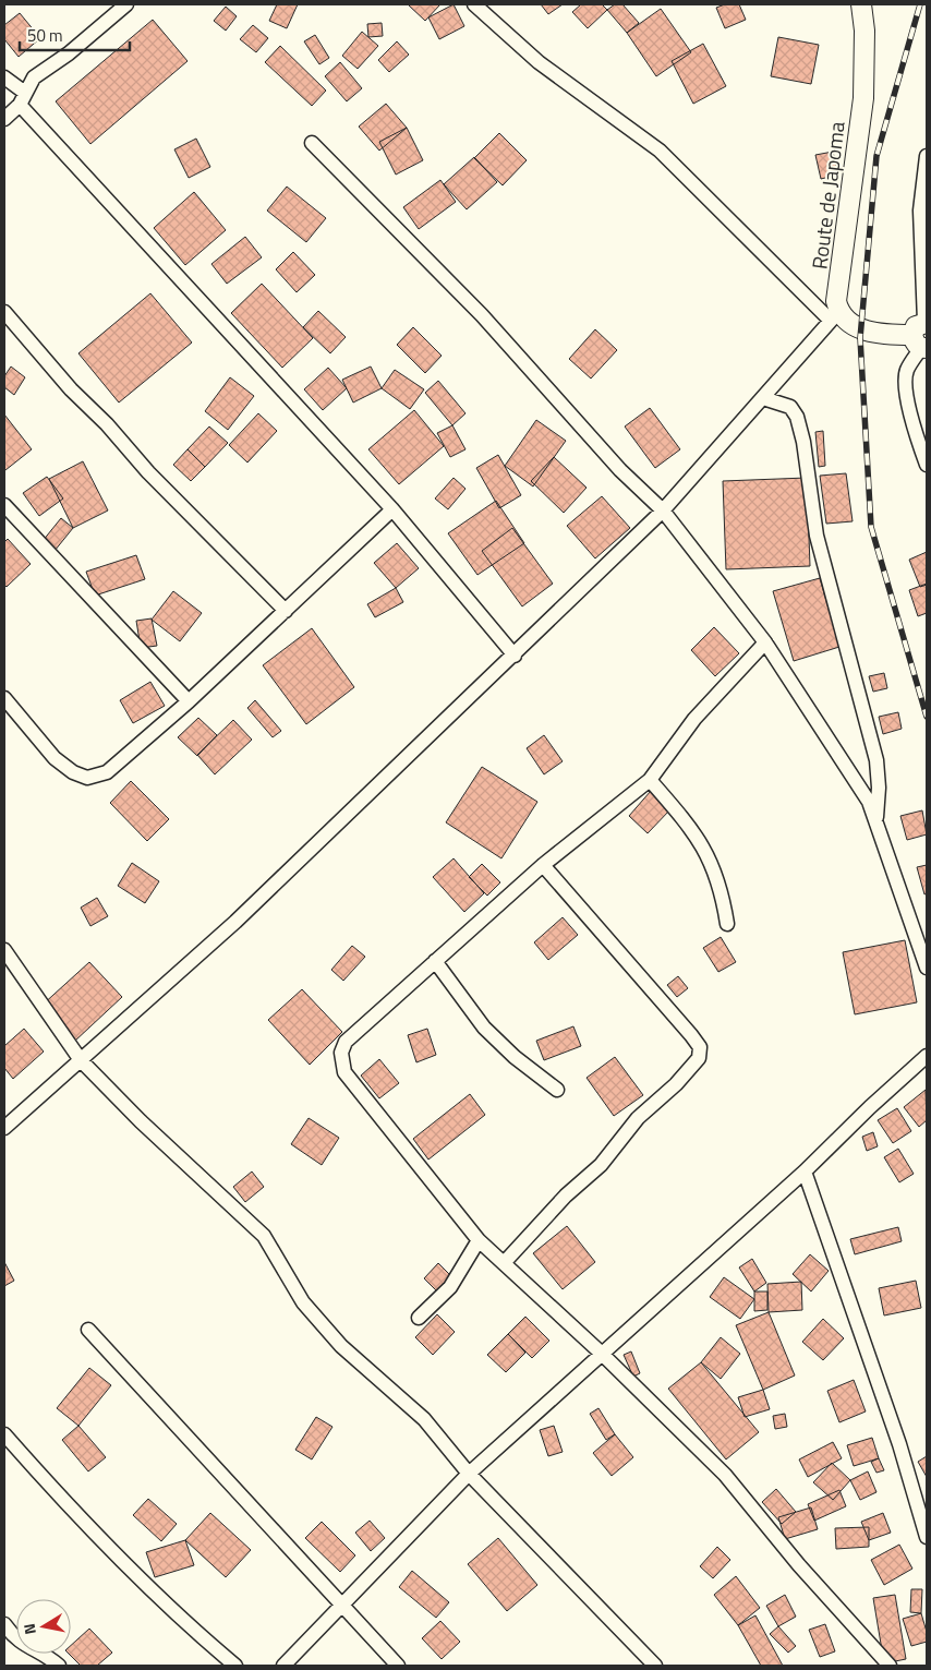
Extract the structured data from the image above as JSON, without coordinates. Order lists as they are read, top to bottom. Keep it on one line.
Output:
{"streets":{"street":["Route de Japoma"]},"scale_bar":"50 m","north":"left"}
